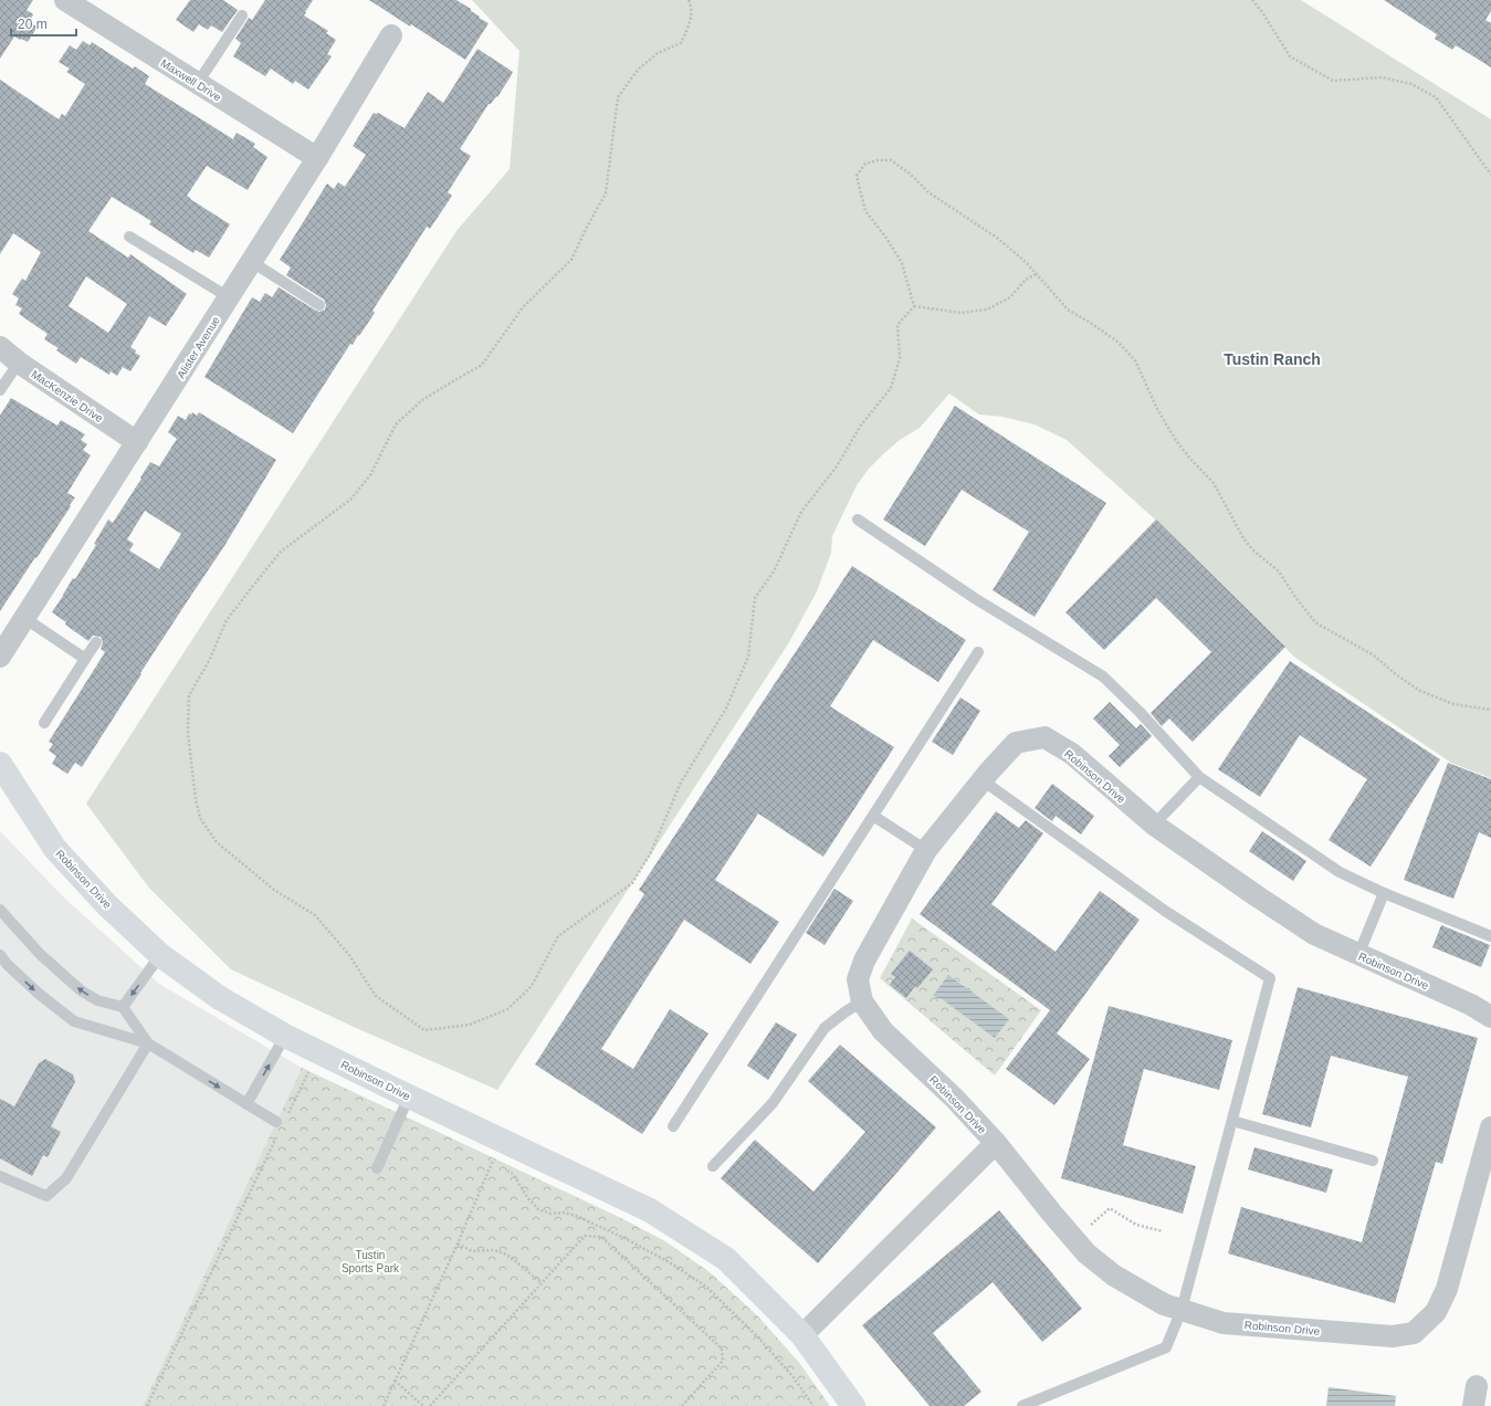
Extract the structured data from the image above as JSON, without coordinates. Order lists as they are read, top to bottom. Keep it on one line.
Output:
{"streets":{"street":["Maxwell Drive","Alister Avenue","MacKenzie Drive","Robinson Drive"]},"crossings":[["Maxwell Drive","Alister Avenue"],["Alister Avenue","MacKenzie Drive"]],"districts":["Tustin Ranch"],"parks":["Tustin Sports Park"],"scale_bar":"20 m"}
